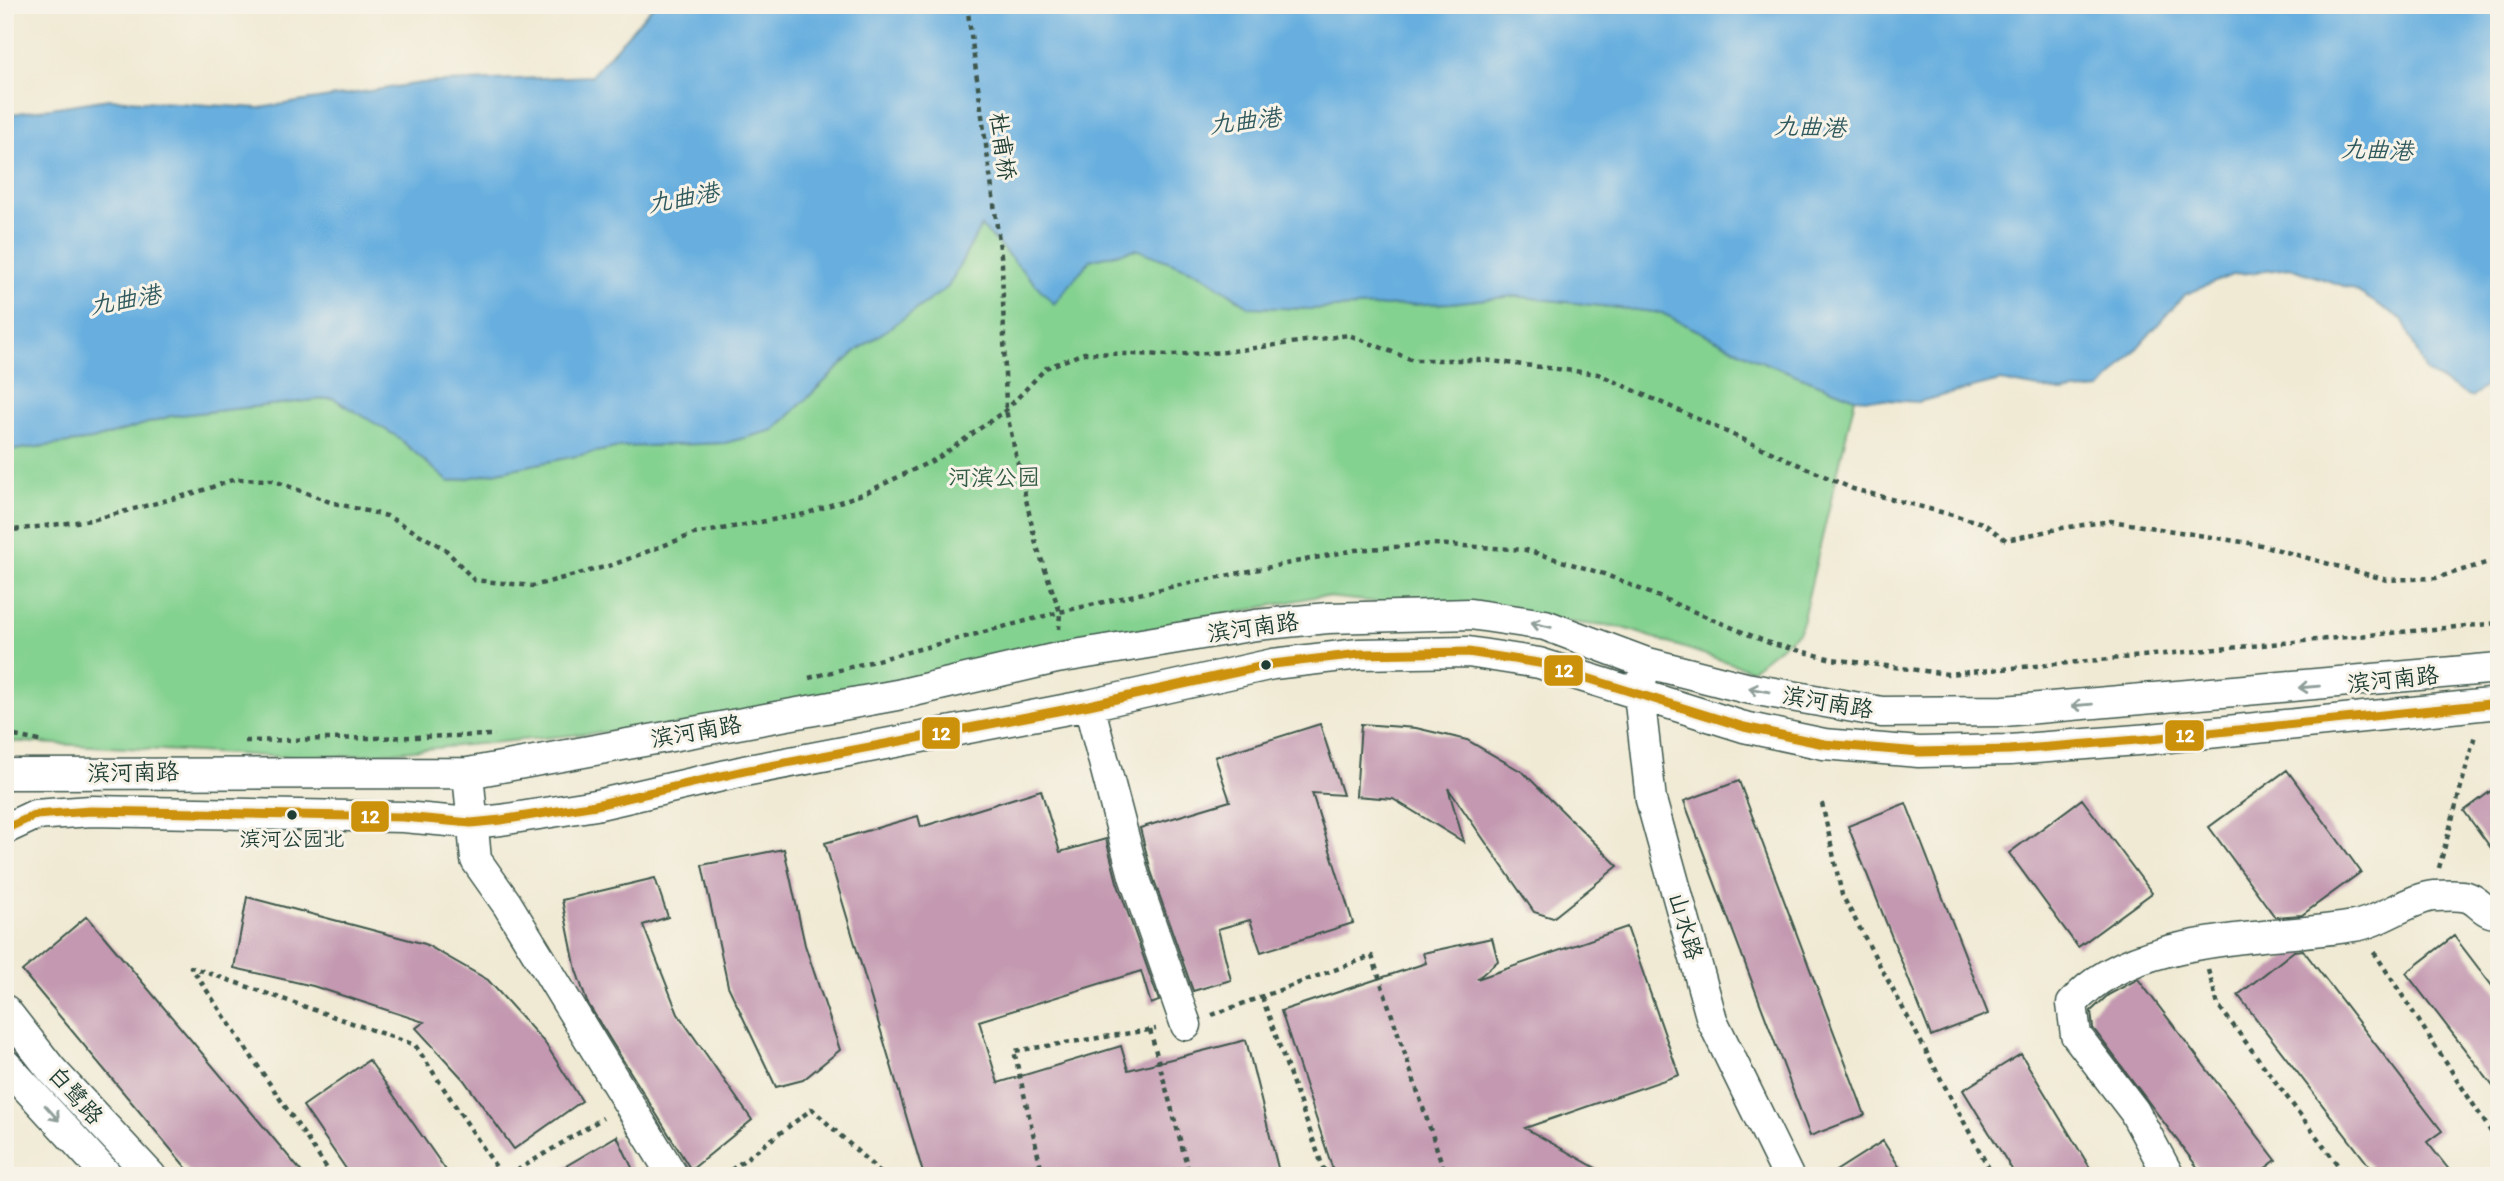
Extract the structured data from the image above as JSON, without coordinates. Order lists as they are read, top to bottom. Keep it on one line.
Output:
{"streets":{"street":["滨河南路","山水路","白鹭路"],"path":["杜甫桥"]},"crossings":[["杜甫桥","滨河南路"],["滨河南路","山水路"]],"water":["九曲港"],"parks":["河滨公园"],"places":["滨河公园北"],"lines":["transit line 12"]}
